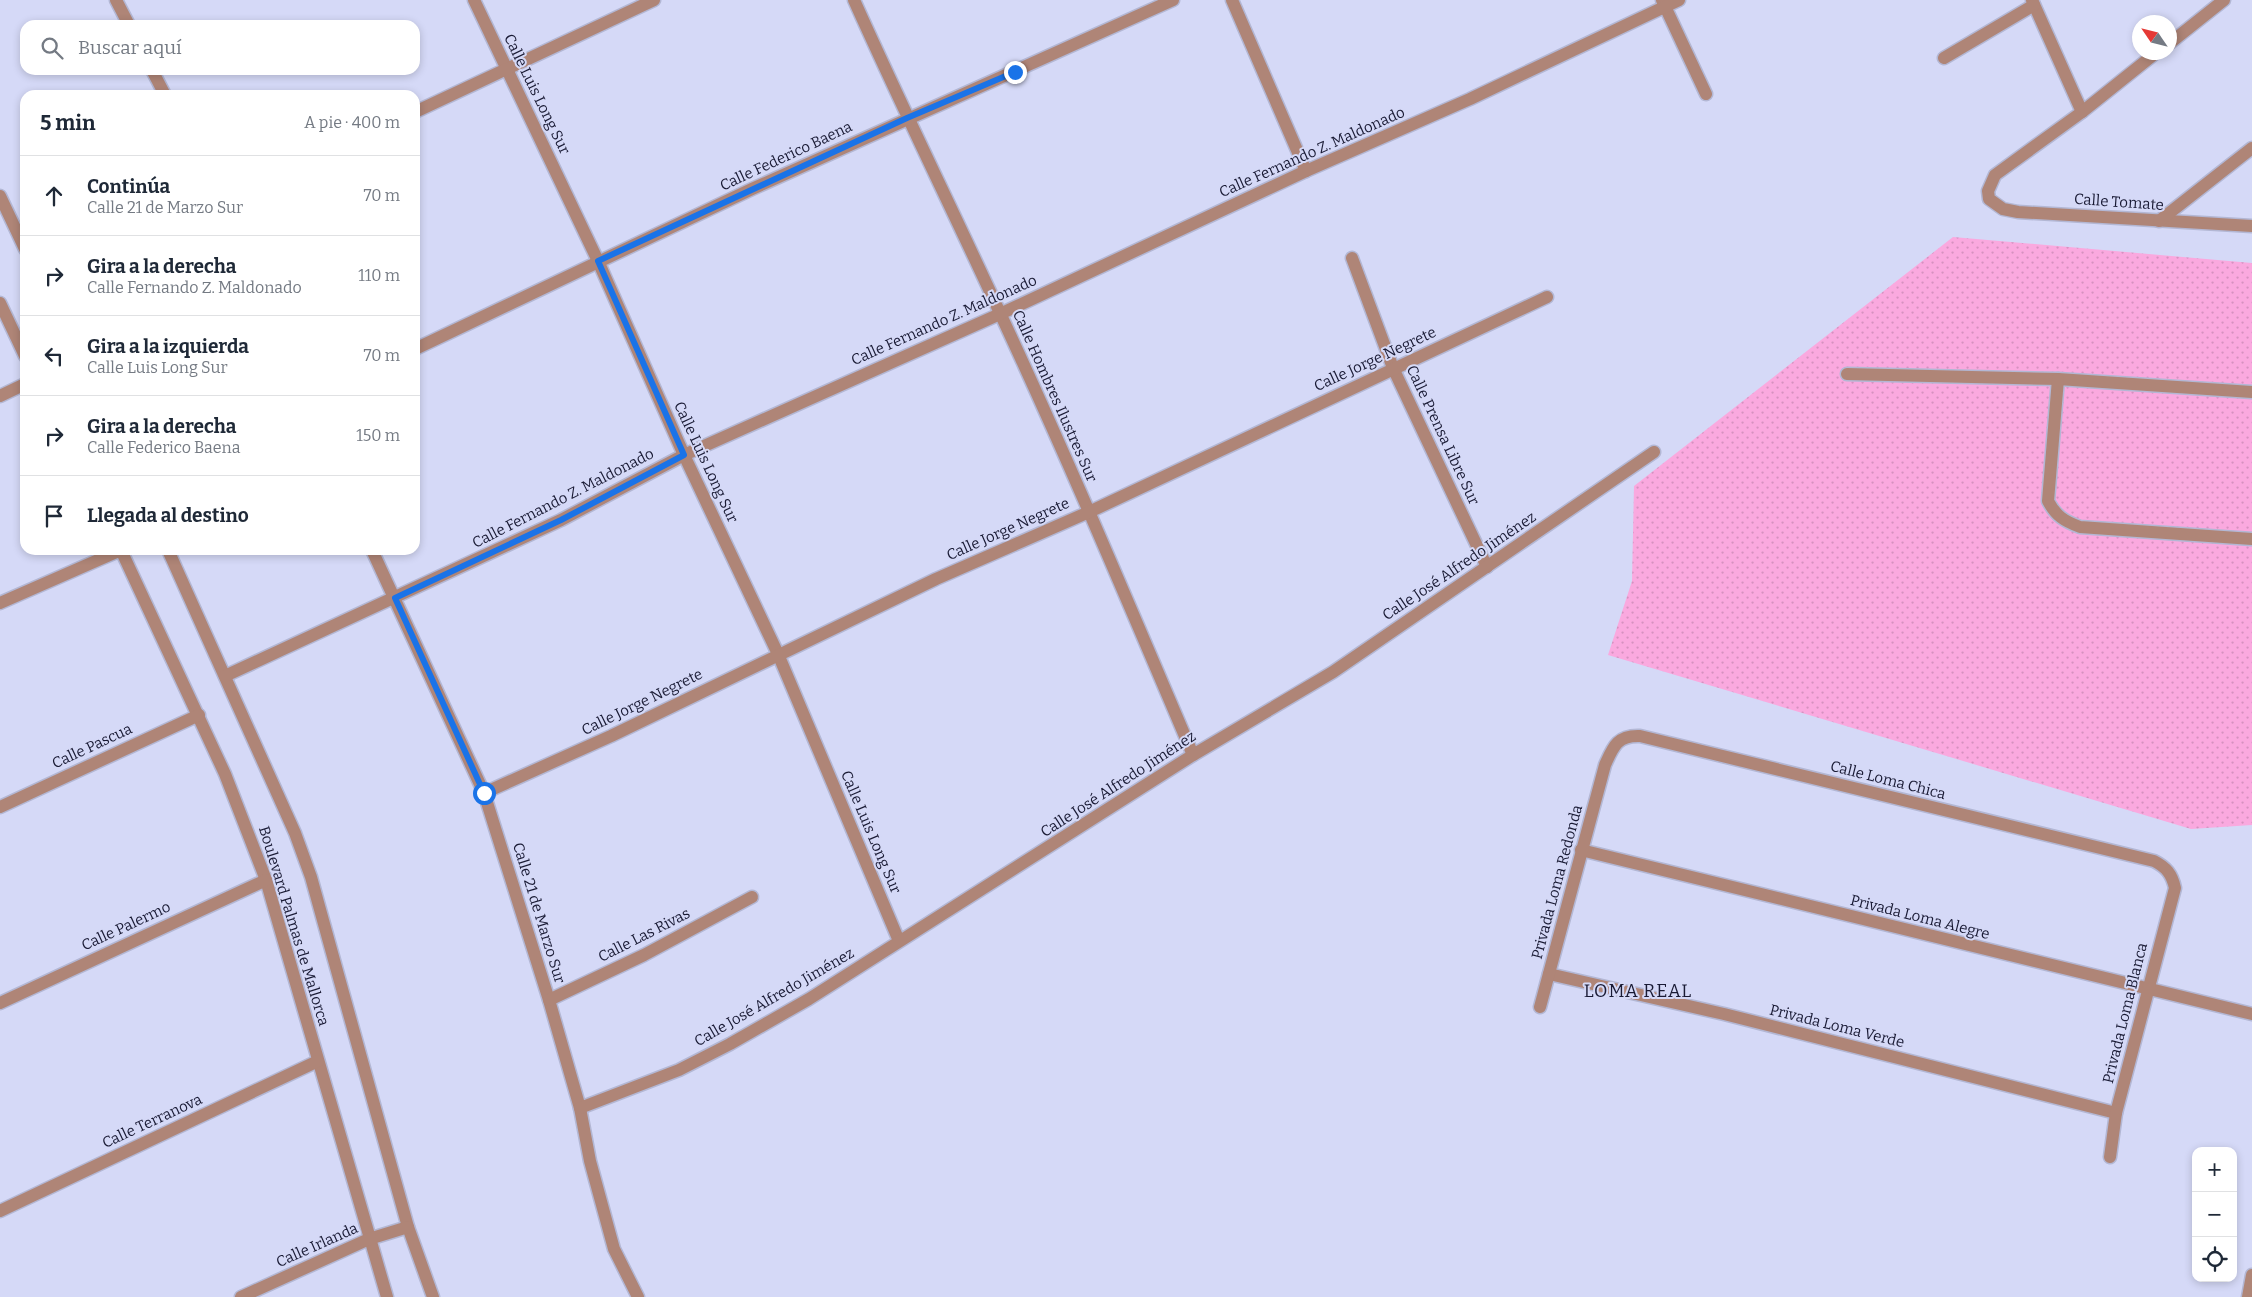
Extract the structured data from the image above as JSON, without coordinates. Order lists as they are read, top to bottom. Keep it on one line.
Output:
{"streets":{"street":["Calle Luis Long Sur","Calle Fernando Z. Maldonado","Calle Federico Baena","Calle Tomate","Calle Jorge Negrete","Calle Hombres Ilustres Sur","Calle Prensa Libre Sur","Calle José Alfredo Jiménez","Calle Pascua","Calle Loma Chica","Privada Loma Redonda","Calle 21 de Marzo Sur","Privada Loma Alegre","Calle Palermo","Boulevard Palmas de Mallorca","Calle Las Rivas","Privada Loma Blanca","Privada Loma Verde","Calle Terranova","Calle Irlanda"]},"crossings":[["Calle Luis Long Sur","Calle Fernando Z. Maldonado"],["Calle Luis Long Sur","Calle Federico Baena"],["Calle Luis Long Sur","Calle Jorge Negrete"],["Calle Luis Long Sur","Calle José Alfredo Jiménez"],["Calle Fernando Z. Maldonado","Calle Hombres Ilustres Sur"],["Calle Fernando Z. Maldonado","Calle 21 de Marzo Sur"],["Calle Fernando Z. Maldonado","Boulevard Palmas de Mallorca"],["Calle Federico Baena","Calle Hombres Ilustres Sur"],["Calle Jorge Negrete","Calle Hombres Ilustres Sur"],["Calle Jorge Negrete","Calle Prensa Libre Sur"],["Calle Jorge Negrete","Calle 21 de Marzo Sur"],["Calle Hombres Ilustres Sur","Calle José Alfredo Jiménez"],["Calle Prensa Libre Sur","Calle José Alfredo Jiménez"],["Calle José Alfredo Jiménez","Calle 21 de Marzo Sur"],["Calle Pascua","Boulevard Palmas de Mallorca"],["Calle Loma Chica","Privada Loma Redonda"],["Calle Loma Chica","Privada Loma Blanca"],["Privada Loma Redonda","Privada Loma Alegre"],["Privada Loma Redonda","Privada Loma Verde"],["Calle 21 de Marzo Sur","Calle Las Rivas"],["Privada Loma Alegre","Privada Loma Blanca"],["Calle Palermo","Boulevard Palmas de Mallorca"],["Boulevard Palmas de Mallorca","Calle Terranova"],["Boulevard Palmas de Mallorca","Calle Irlanda"],["Privada Loma Blanca","Privada Loma Verde"]],"districts":["LOMA REAL"],"north":"top left","page":{"search":"Buscar aquí","heading":["5 min","A pie · 400 m"],"list":[["Continúa","Calle 21 de Marzo Sur","70 m"],["Gira a la derecha","Calle Fernando Z. Maldonado","110 m"],["Gira a la izquierda","Calle Luis Long Sur","70 m"],["Gira a la derecha","Calle Federico Baena","150 m"],"Llegada al destino"],"map_buttons":["+","−"]}}
